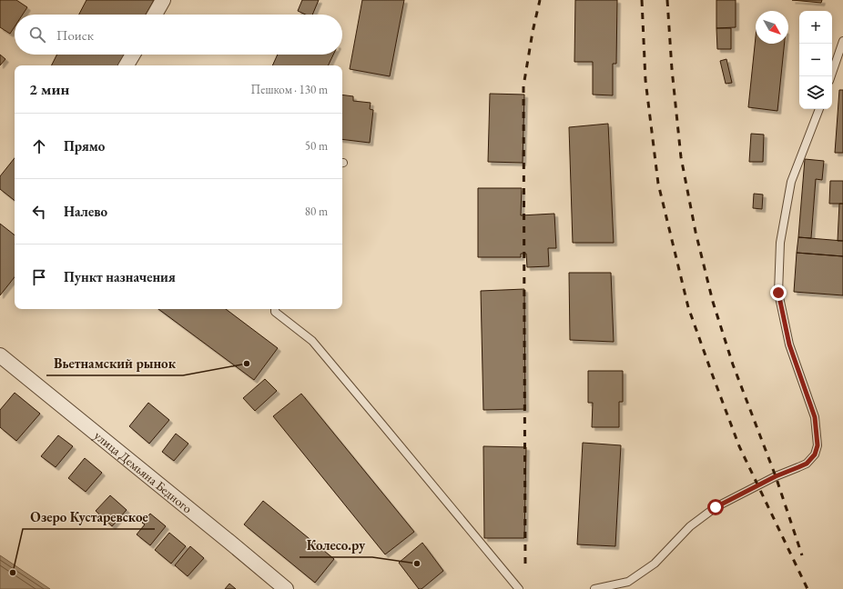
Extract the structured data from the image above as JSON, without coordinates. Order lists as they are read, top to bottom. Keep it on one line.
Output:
{"streets":{"street":["улица Демьяна Бедного"]},"places":["Вьетнамский рынок","Колесо.ру","Озеро Кустаревское"],"north":"bottom right","page":{"map_buttons":["+","−"],"search":"Поиск","heading":["2 мин","Пешком · 130 m"],"list":[["Прямо","50 m"],["Налево","80 m"],"Пункт назначения"]}}
